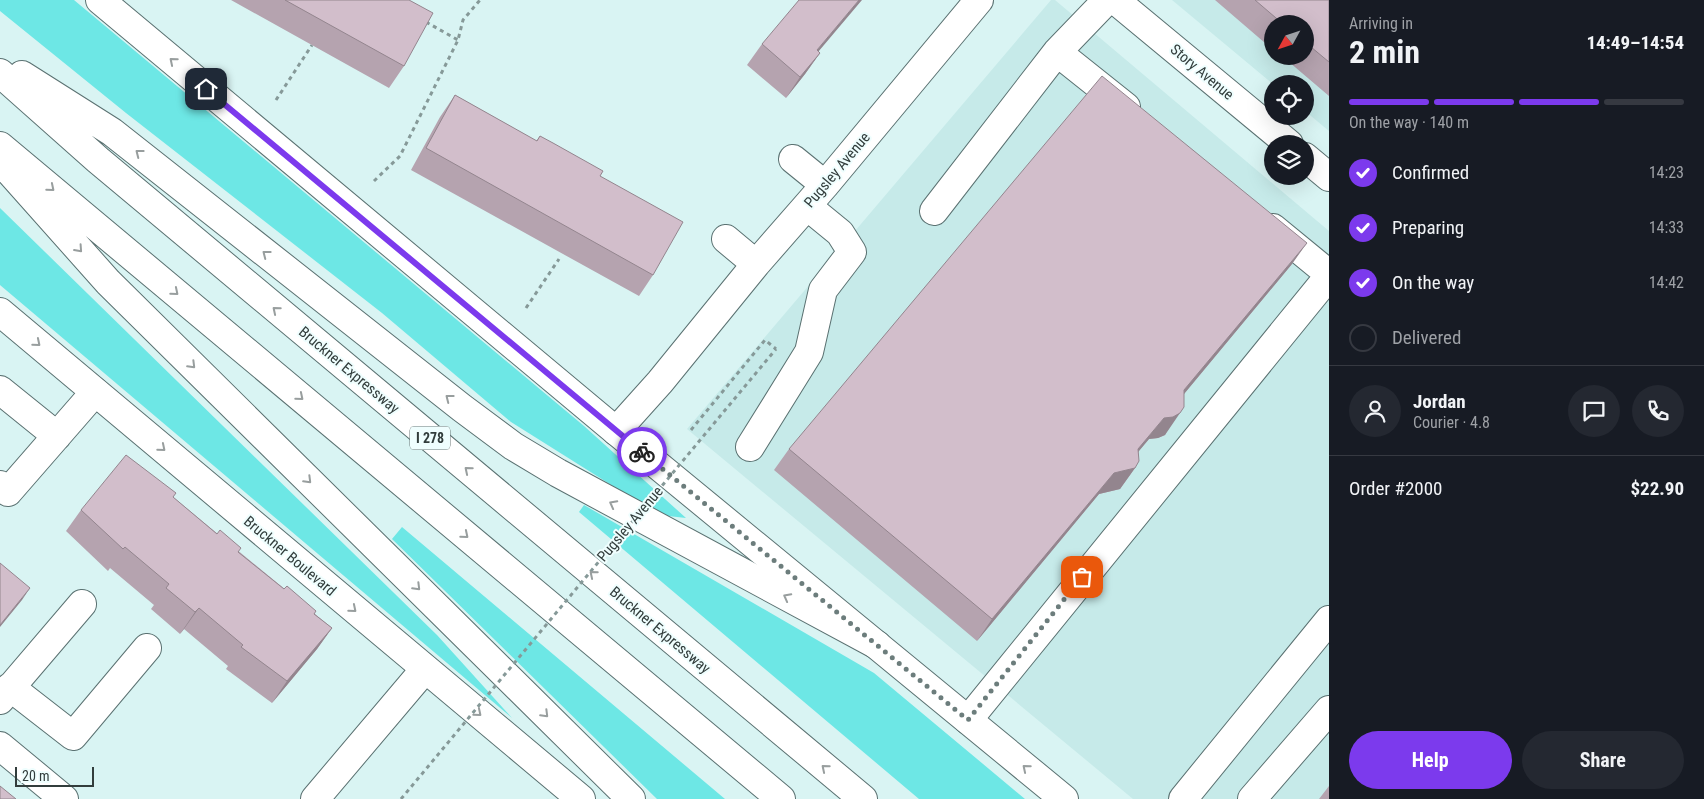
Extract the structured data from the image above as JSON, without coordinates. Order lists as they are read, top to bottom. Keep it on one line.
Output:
{"streets":{"main road":["Story Avenue","Pugsley Avenue","Bruckner Expressway","I 278","Bruckner Boulevard"]},"scale_bar":"20 m","north":"bottom left","page":{"heading":["2 min","Arriving in","14:49–14:54"],"panel":["Jordan","Courier · 4.8","Order #2000","$22.90"],"bar":"On the way · 140 m","list":[["Confirmed","14:23"],["Preparing","14:33"],["On the way","14:42"],"Delivered"],"buttons":["Help","Share"],"scale":"20 m"}}
